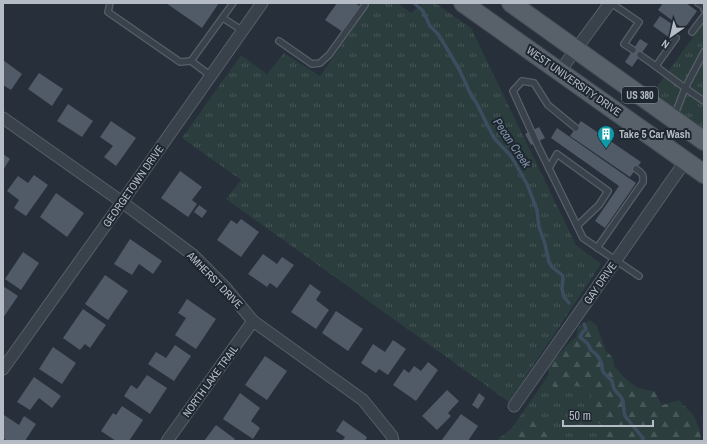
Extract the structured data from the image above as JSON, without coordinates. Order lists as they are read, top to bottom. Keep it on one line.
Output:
{"streets":{"main road":["WEST UNIVERSITY DRIVE","US 380"],"street":["GEORGETOWN DRIVE","AMHERST DRIVE","GAY DRIVE","NORTH LAKE TRAIL"]},"crossings":[["WEST UNIVERSITY DRIVE","GAY DRIVE"],["GEORGETOWN DRIVE","AMHERST DRIVE"],["AMHERST DRIVE","NORTH LAKE TRAIL"]],"water":["Pecan Creek"],"places":{"building":["Take 5 Car Wash"]},"scale_bar":"50 m","north":"bottom left"}
